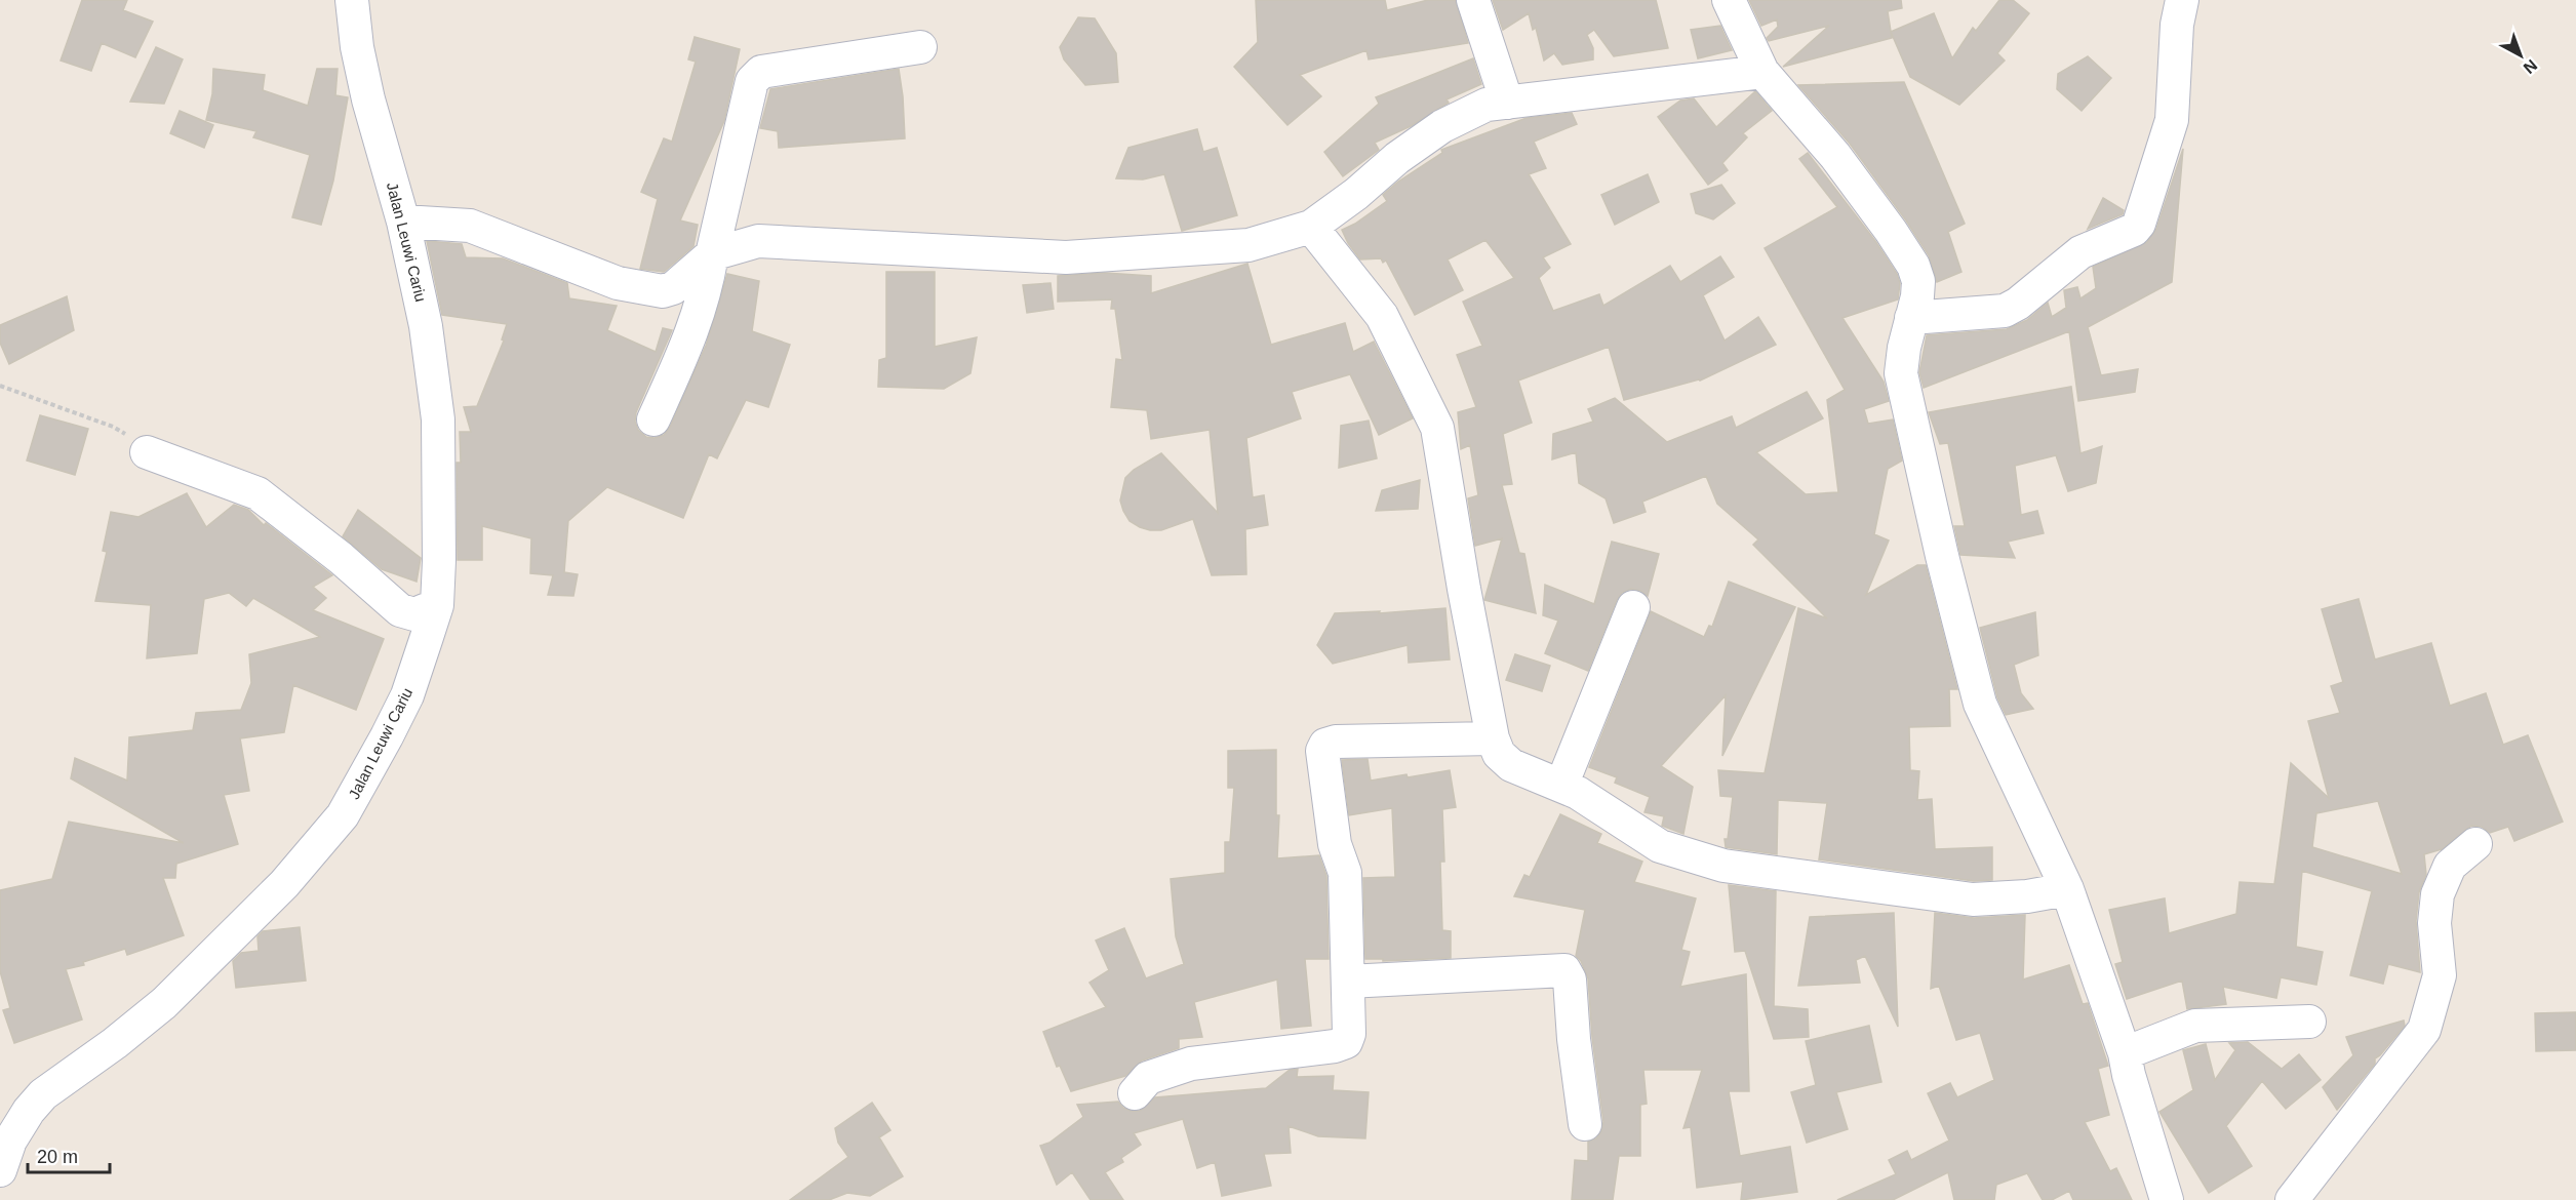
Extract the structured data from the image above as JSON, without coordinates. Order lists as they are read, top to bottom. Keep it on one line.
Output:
{"streets":{"street":["Jalan Leuwi Cariu"]},"scale_bar":"20 m","north":"bottom right"}
